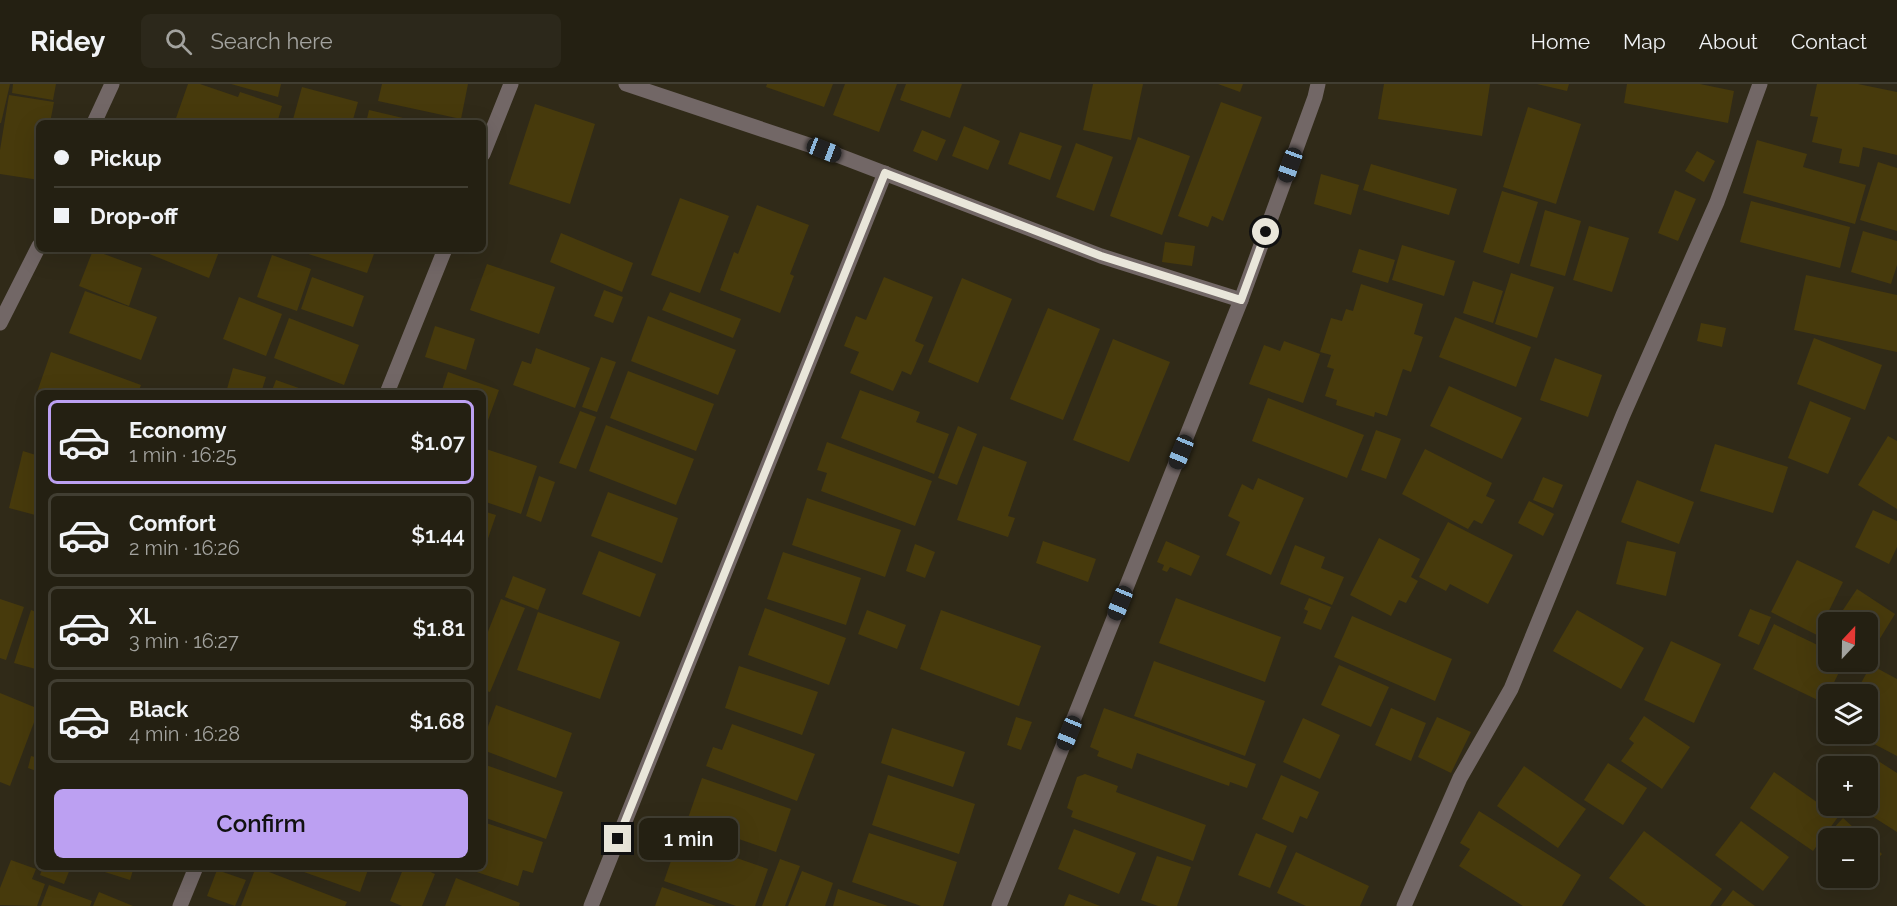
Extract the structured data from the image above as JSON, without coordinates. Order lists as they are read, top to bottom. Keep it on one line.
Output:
{"north":"top","page":{"header":"Ridey","search":"Search here","nav":["Home","Map","About","Contact"],"banner":["Pickup","Drop-off"],"list":[{"name":"Economy","note":"1 min · 16:25","value":"$1.07"},{"name":"Comfort","note":"2 min · 16:26","value":"$1.44"},{"name":"XL","note":"3 min · 16:27","value":"$1.81"},{"name":"Black","note":"4 min · 16:28","value":"$1.68"}],"map_buttons":["+","−"],"buttons":"Confirm","bubble":"1 min"}}
